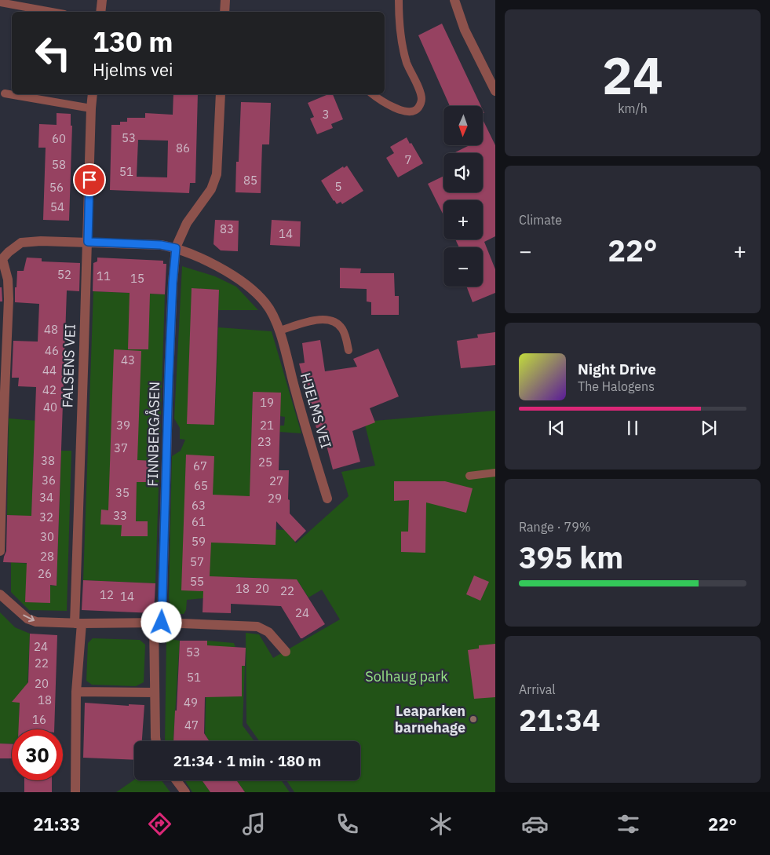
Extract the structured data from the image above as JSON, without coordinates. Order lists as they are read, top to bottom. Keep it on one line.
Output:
{"streets":{"street":["FALSENS VEI","HJELMS VEI","FINNBERGÅSEN"]},"crossings":[["FALSENS VEI","HJELMS VEI"],["HJELMS VEI","FINNBERGÅSEN"]],"parks":["Solhaug park"],"places":["Leaparken barnehage"],"house_numbers":["3","53","60","86","7","58","51","85","5","56","54","83","14","52","11","15","48","46","43","44","42","19","40","39","21","23","37","38","25","67","36","27","65","35","34","29","63","33","32","61","30","59","28","57","26","55","18","20","22","12","14","24","24","53","22","51","20","18","49","16","47"],"north":"bottom","page":{"tile":[["24","km/h"],"Climate",["Range · 79%","395 km"],["Arrival","21:34"]],"turn":["130 m","Hjelms vei"],"map_buttons":["+","−"],"heat":["−","22°","+"],"song":["Night Drive","The Halogens"],"limit":"30","trip":"21:34 · 1 min · 180 m","tabs":["21:33","22°"]}}
